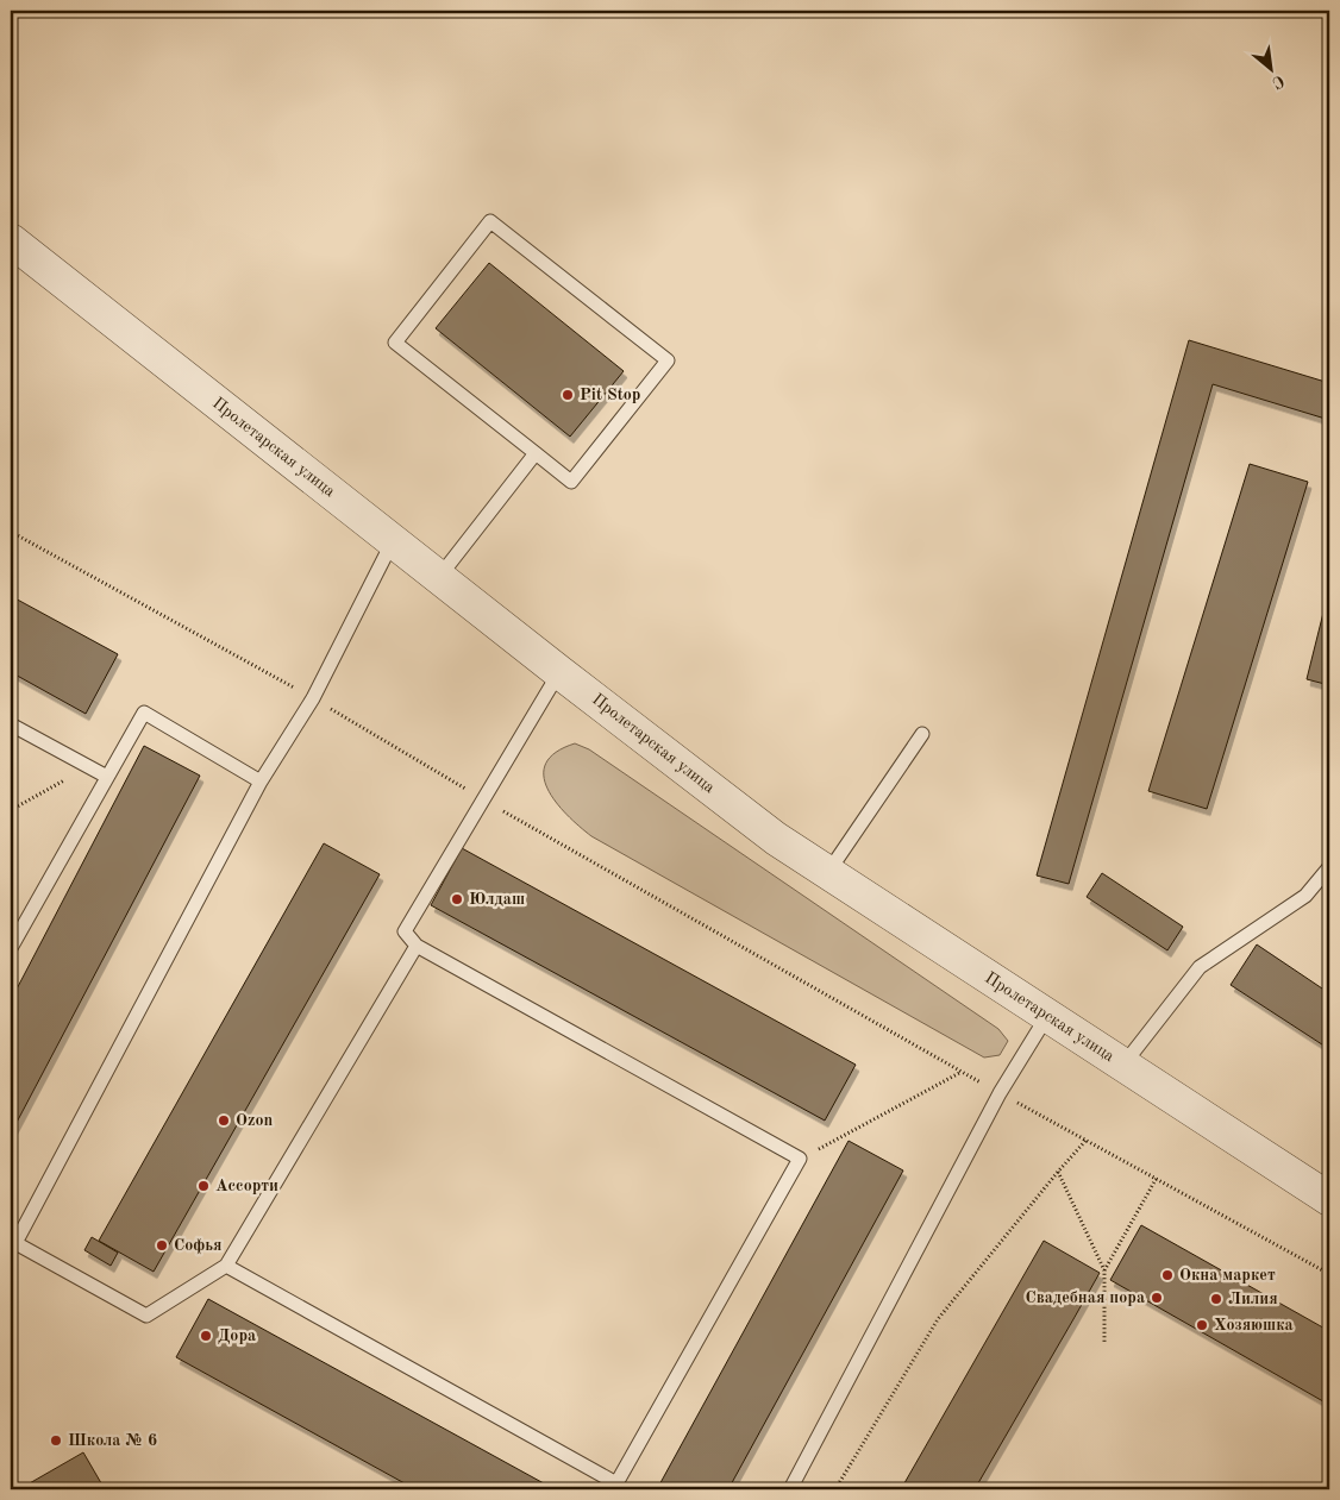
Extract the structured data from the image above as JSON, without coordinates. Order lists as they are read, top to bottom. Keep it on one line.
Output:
{"streets":{"street":["Пролетарская улица"]},"places":["Pit Stop","Юлдаш","Ozon","Ассорти","Софья","Окна маркет","Свадебная пора","Лилия","Хозяюшка","Дора","Школа № 6"],"north":"bottom right"}
